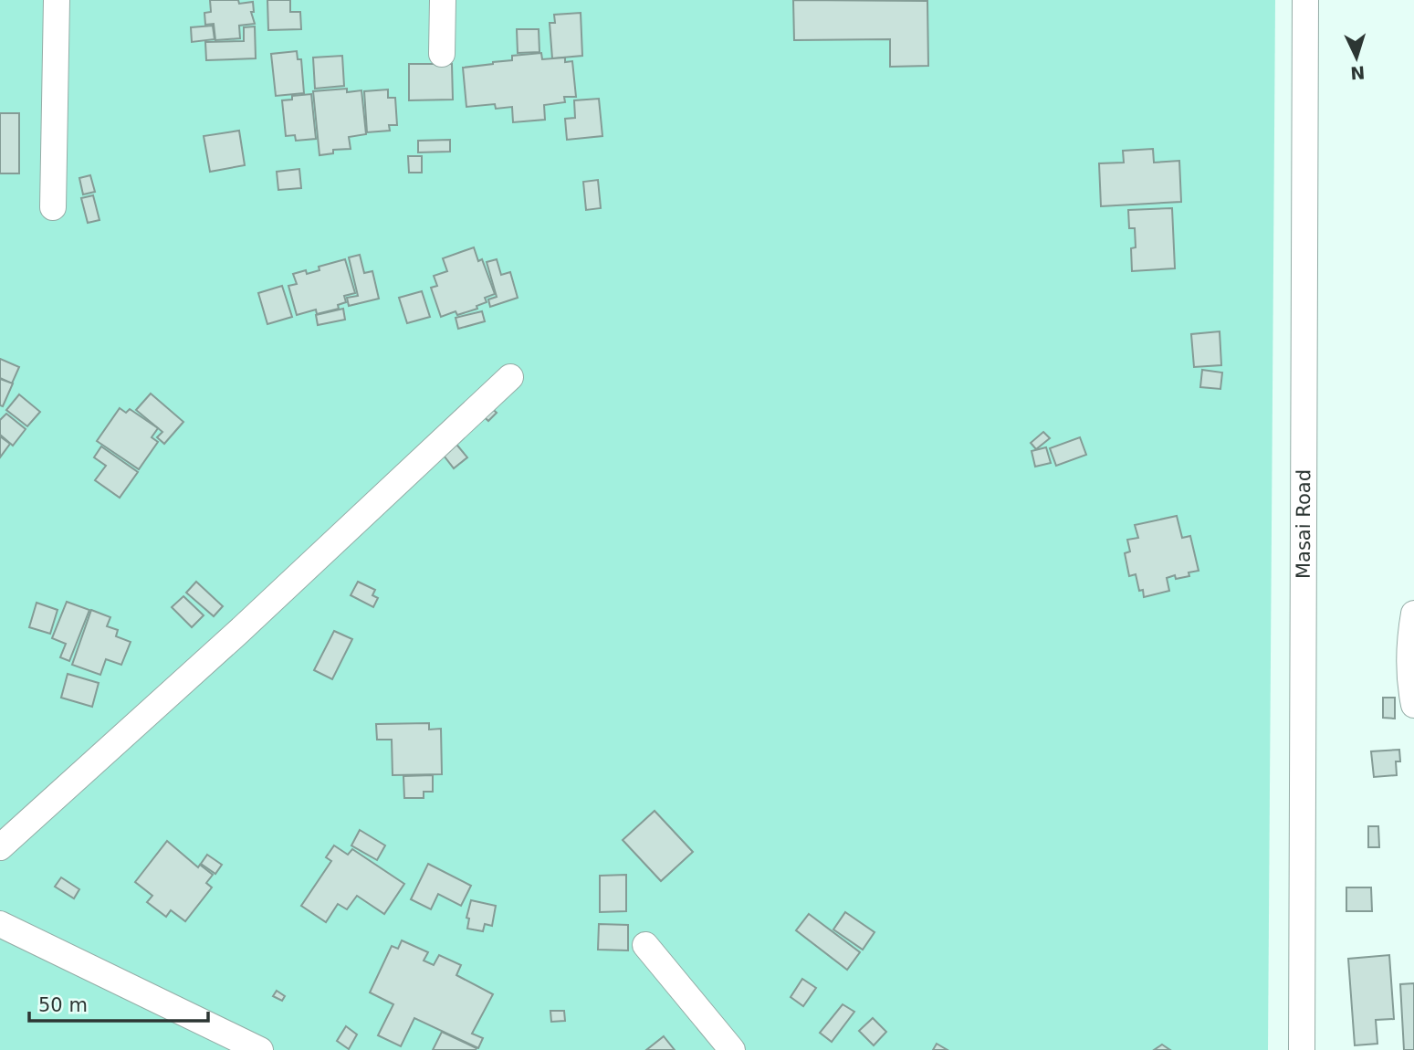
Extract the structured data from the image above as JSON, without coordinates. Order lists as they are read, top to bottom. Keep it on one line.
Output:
{"streets":{"street":["Masai Road"]},"scale_bar":"50 m","north":"bottom"}
